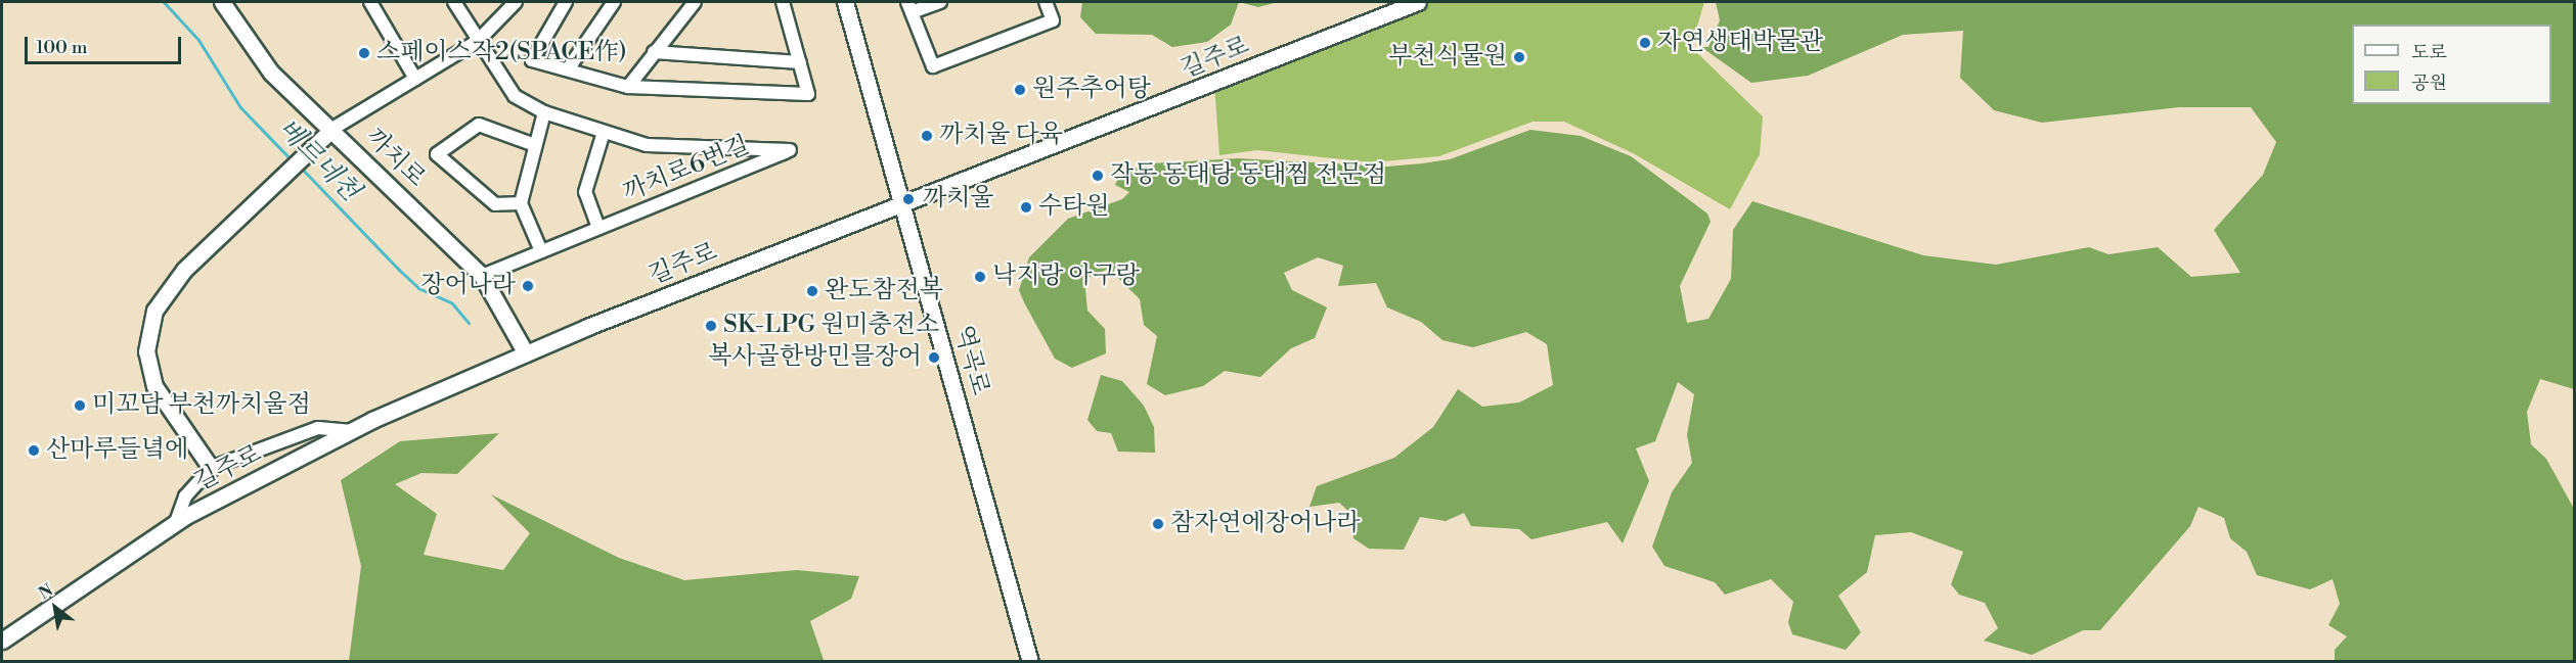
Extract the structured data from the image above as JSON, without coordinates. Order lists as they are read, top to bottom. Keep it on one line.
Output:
{"streets":{"street":["길주로","까치로","까치로6번길","역곡로"]},"crossings":[["길주로","까치로"],["길주로","역곡로"],["까치로","까치로6번길"]],"water":["베르네천"],"places":["자연생태박물관","스페이스작2(SPACE作)","부천식물원","원주추어탕","까치울 다육","작동 동태탕 동태찜 전문점","까치울","수타원","낙지랑 아구랑","장어나라","완도참전복","SK-LPG 원미충전소","복사골한방민믈장어","미꼬담 부천까치울점","산마루들녘에","참자연에장어나라"],"legend":["도로","공원"],"scale_bar":"100 m","north":"top left"}
